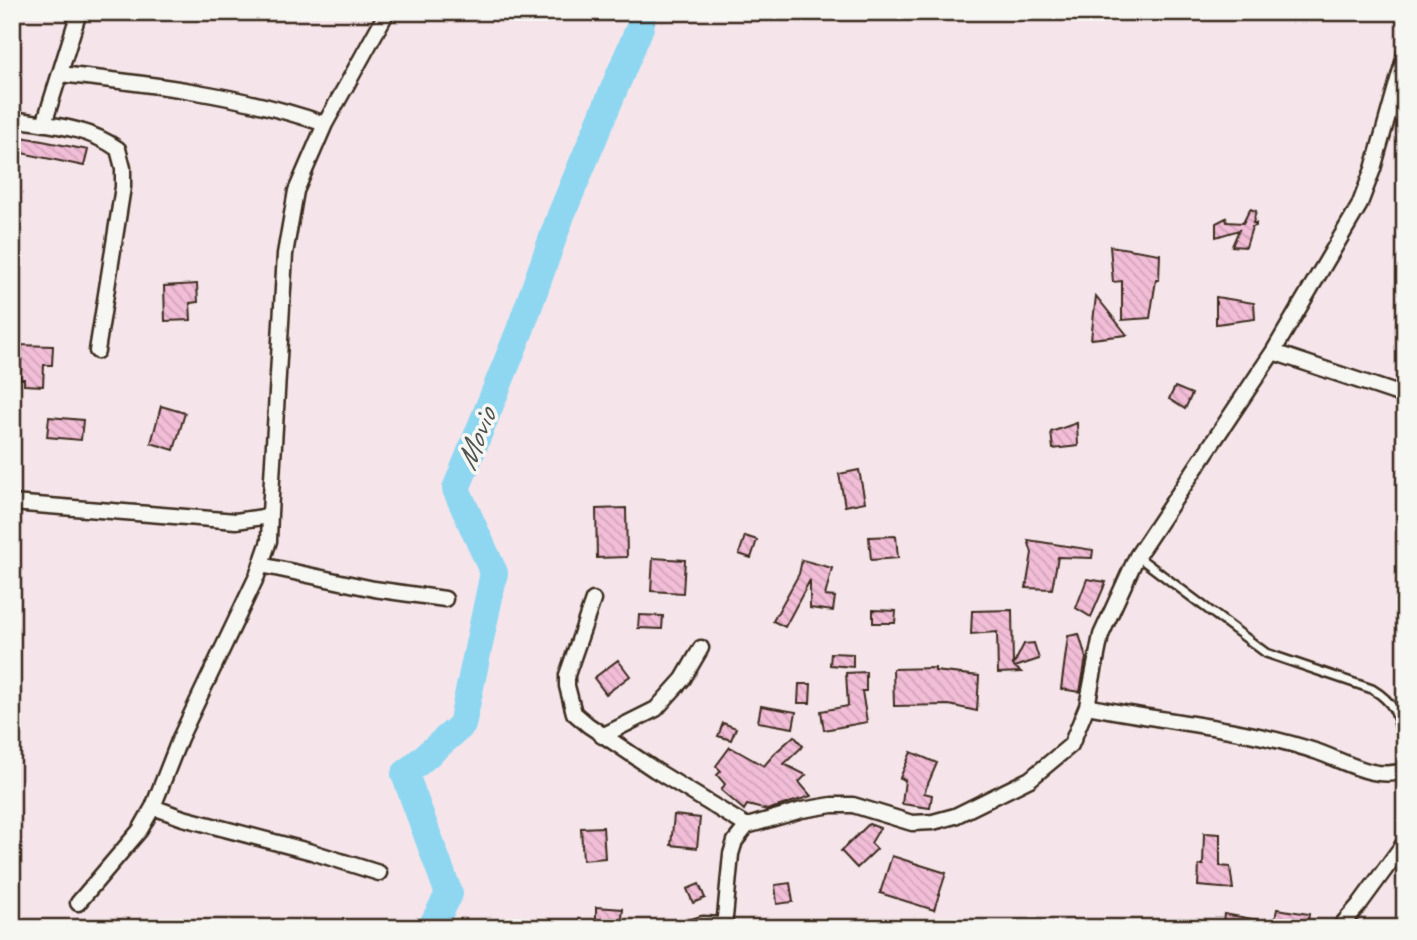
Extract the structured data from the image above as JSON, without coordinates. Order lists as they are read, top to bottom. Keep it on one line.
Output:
{"water":["Movio"]}
